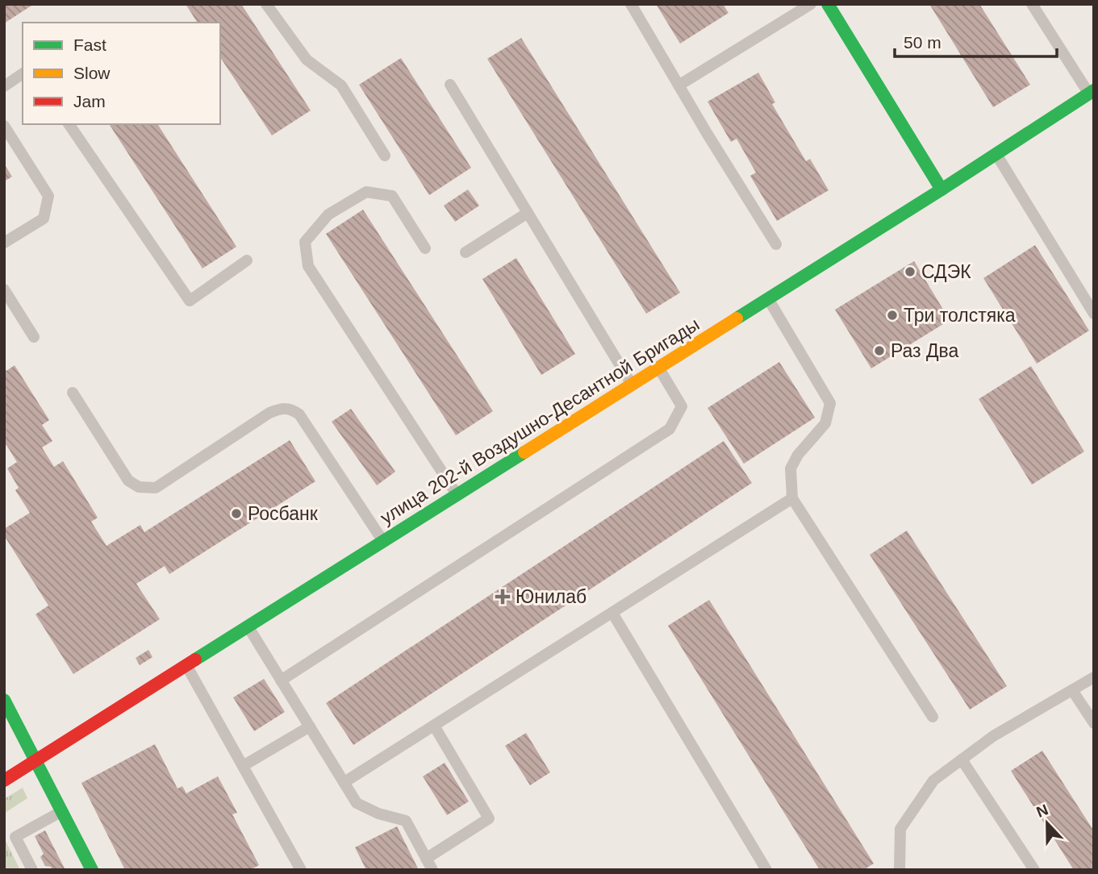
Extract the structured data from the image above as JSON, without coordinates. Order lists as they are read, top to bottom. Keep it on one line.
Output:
{"streets":{"street":["улица 202-й Воздушно-Десантной Бригады"]},"places":{"other":["СДЭК","Три толстяка","Раз Два","Росбанк"],"health":["Юнилаб"]},"legend":["Fast","Slow","Jam"],"scale_bar":"50 m","north":"top"}
